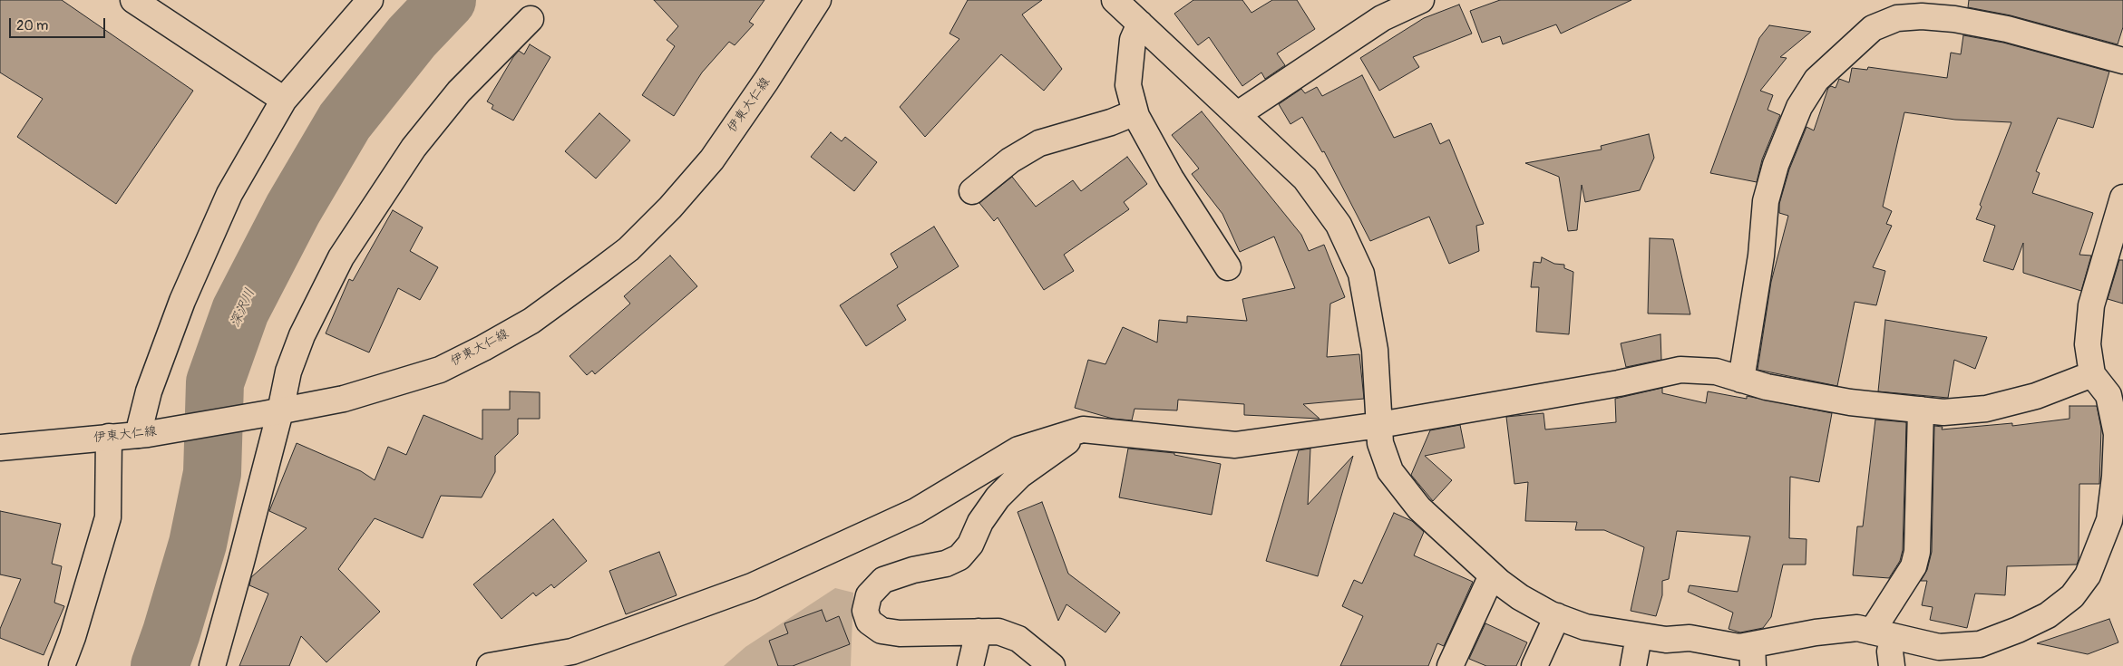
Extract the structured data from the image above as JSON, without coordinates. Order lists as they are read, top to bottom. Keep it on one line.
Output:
{"streets":{"street":["伊東大仁線"]},"water":["深沢川"],"scale_bar":"20 m"}
